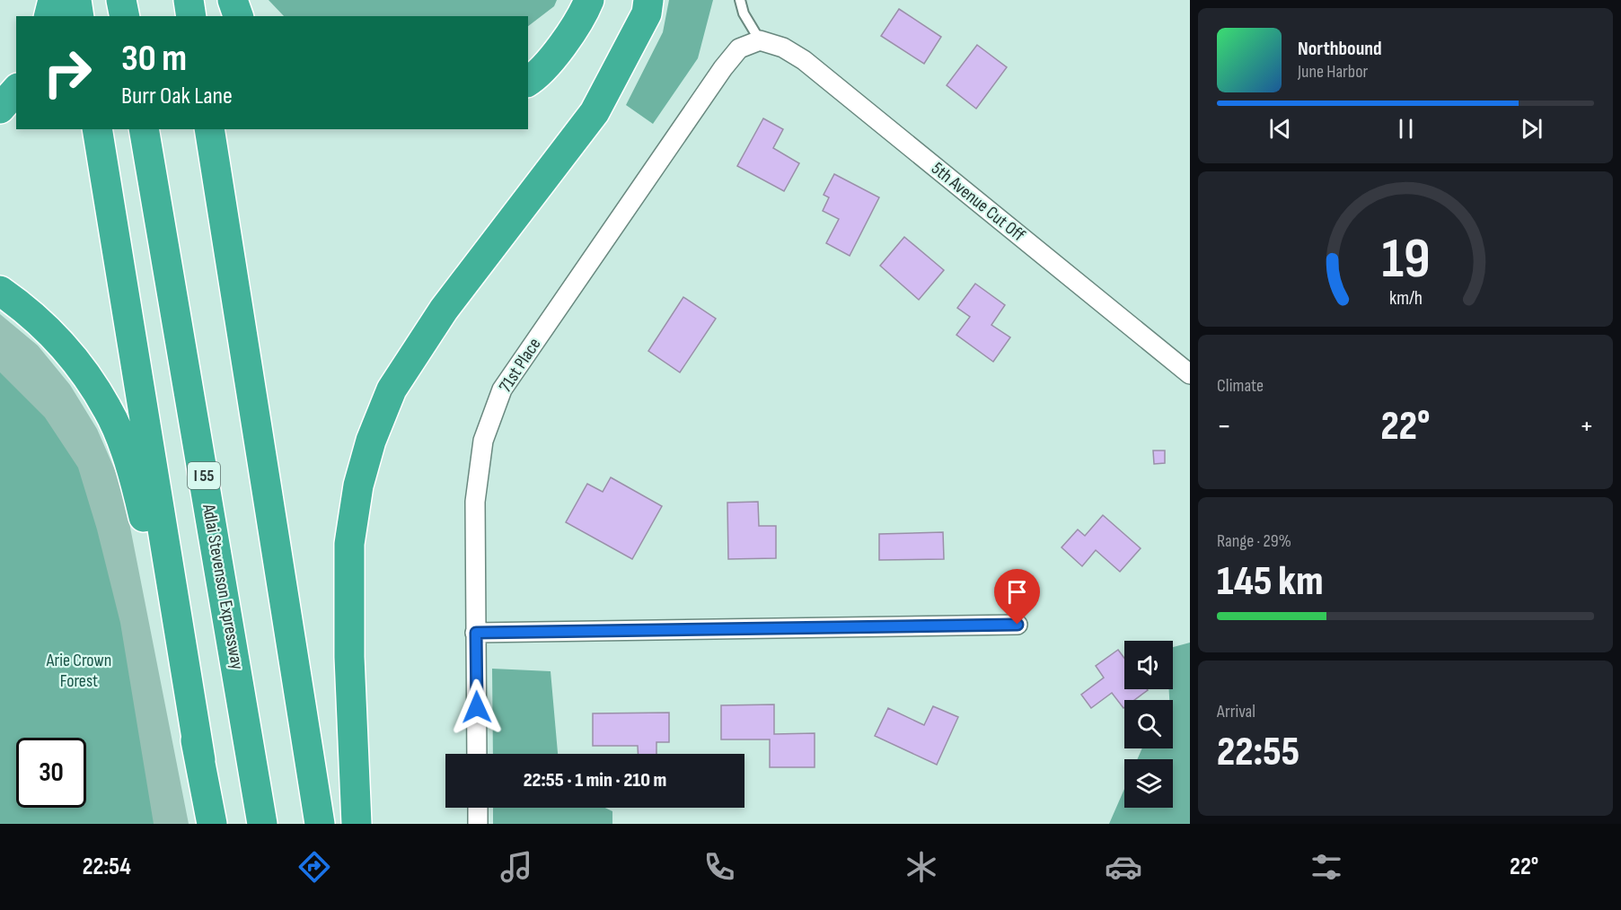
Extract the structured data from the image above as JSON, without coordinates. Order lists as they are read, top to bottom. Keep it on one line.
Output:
{"streets":{"highway":["I 55","Adlai Stevenson Expressway"],"street":["5th Avenue Cut Off","71st Place"]},"crossings":[["5th Avenue Cut Off","71st Place"]],"parks":["Arie Crown Forest"],"page":{"turn":["30 m","Burr Oak Lane"],"song":["Northbound","June Harbor"],"tile":["Climate",["Range · 29%","145 km"],["Arrival","22:55"]],"heat":["−","22°","+"],"limit":"30","trip":"22:55 · 1 min · 210 m","tabs":["22:54","22°"],"gauge":["19","km/h"]}}
